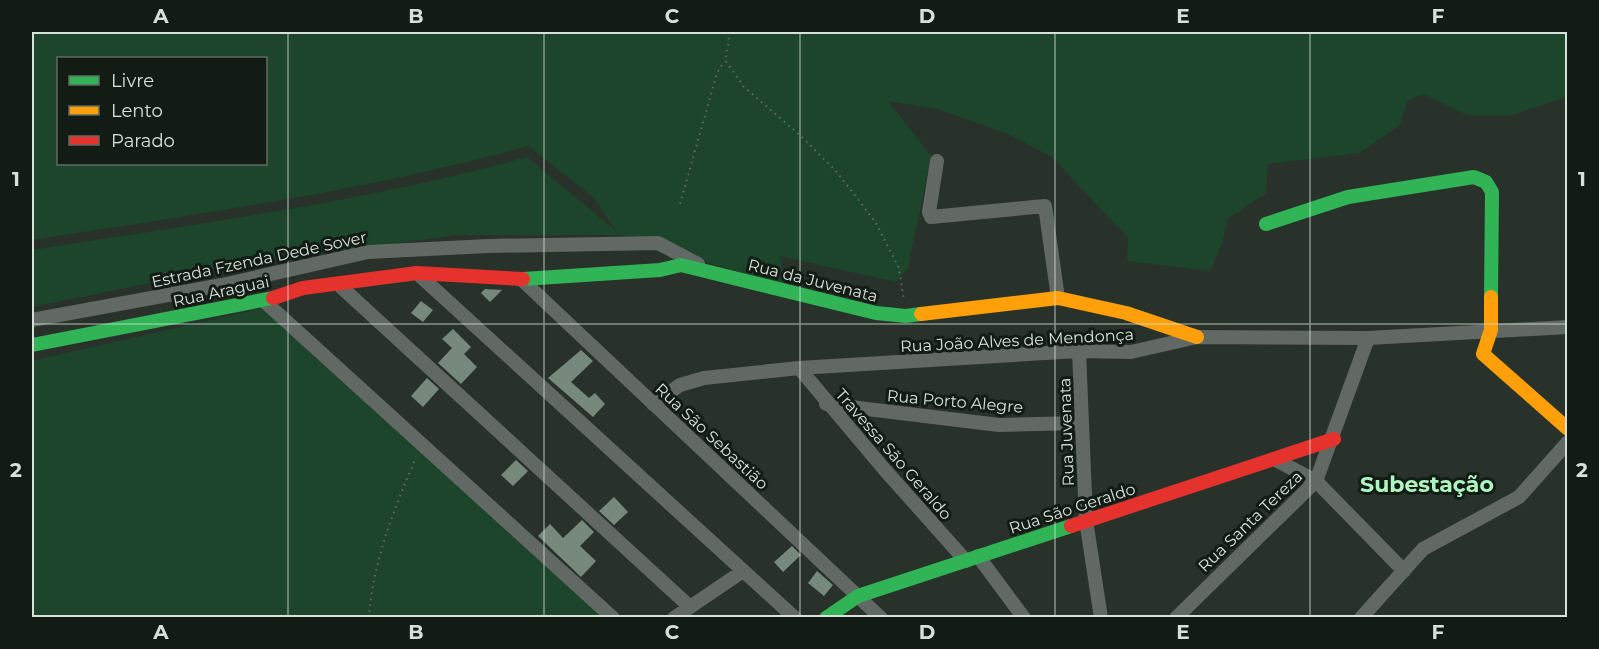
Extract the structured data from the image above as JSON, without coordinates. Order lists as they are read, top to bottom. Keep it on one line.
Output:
{"streets":{"street":["Estrada Fzenda Dede Sover","Rua da Juvenata","Rua Araguai","Rua João Alves de Mendonça","Rua Porto Alegre","Rua Juvenata","Rua São Sebastião","Travessa São Geraldo","Rua São Geraldo","Rua Santa Tereza"]},"crossings":[["Estrada Fzenda Dede Sover","Rua da Juvenata"],["Rua da Juvenata","Rua Araguai"],["Rua da Juvenata","Rua João Alves de Mendonça"],["Rua da Juvenata","Rua São Sebastião"],["Rua João Alves de Mendonça","Rua Juvenata"],["Rua João Alves de Mendonça","Rua São Sebastião"],["Rua João Alves de Mendonça","Travessa São Geraldo"],["Rua João Alves de Mendonça","Rua Santa Tereza"],["Rua Porto Alegre","Rua Juvenata"],["Rua Porto Alegre","Travessa São Geraldo"],["Rua Juvenata","Rua São Geraldo"],["Rua São Sebastião","Rua São Geraldo"],["Travessa São Geraldo","Rua São Geraldo"],["Rua São Geraldo","Rua Santa Tereza"]],"districts":["Subestação"],"legend":["Livre","Lento","Parado"],"grid":{"columns":["A","B","C","D","E","F"],"rows":["1","2"]}}
